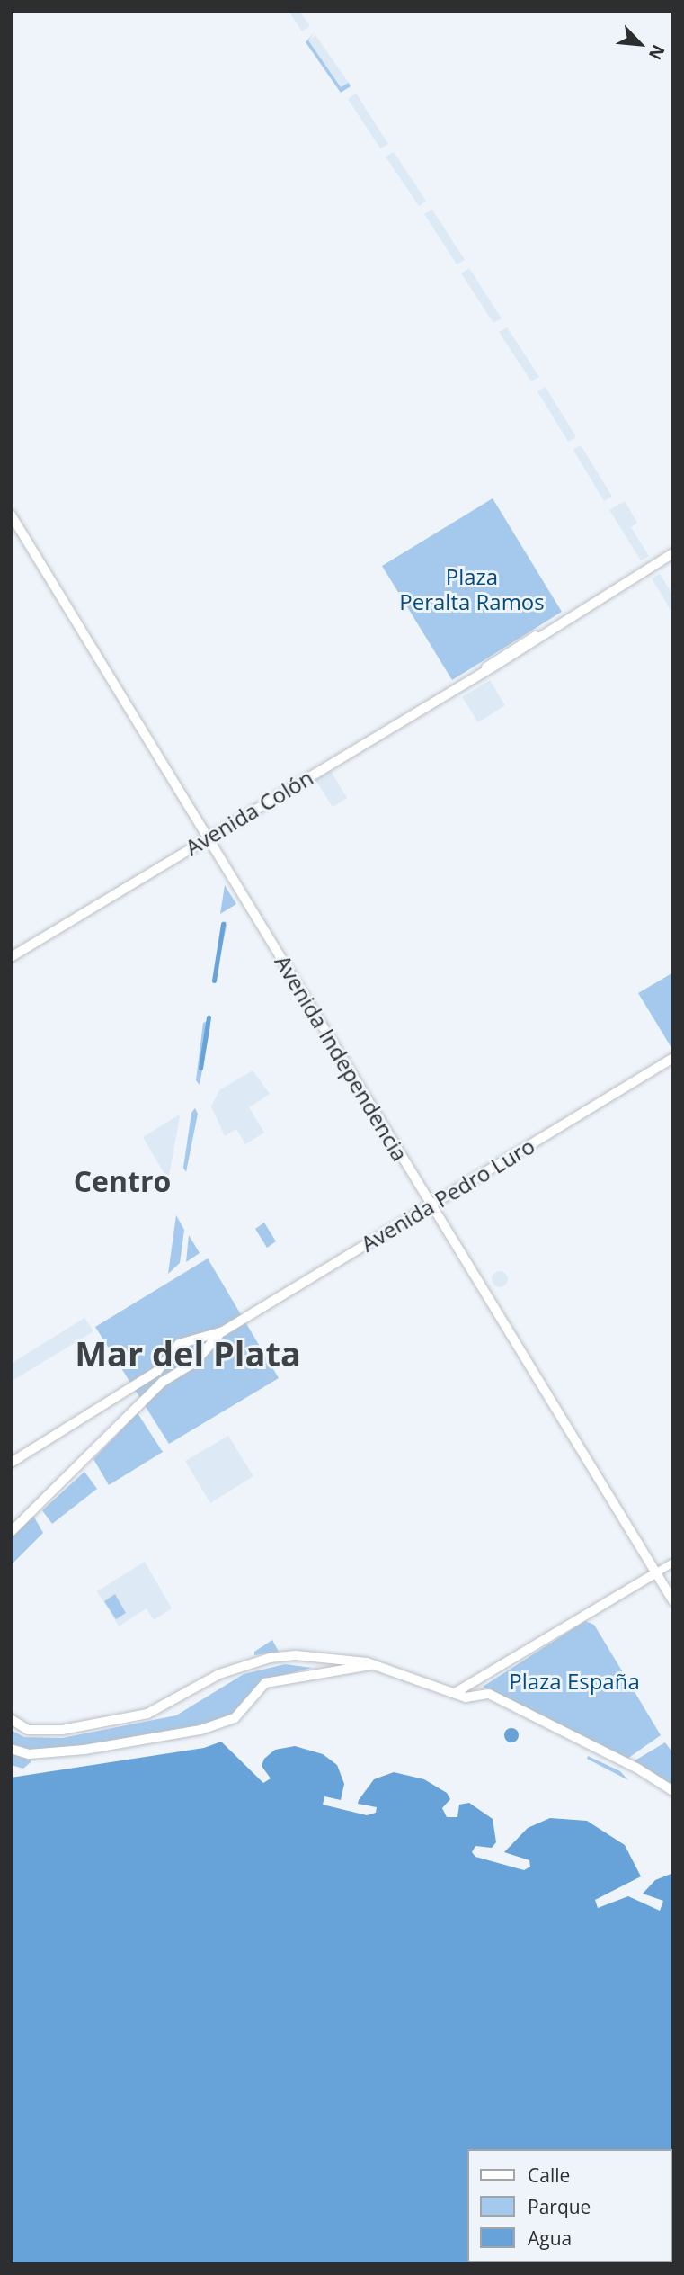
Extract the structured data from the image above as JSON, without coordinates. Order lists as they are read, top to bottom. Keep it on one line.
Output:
{"streets":{"main road":["Avenida Colón","Avenida Independencia","Avenida Pedro Luro"]},"crossings":[["Avenida Colón","Avenida Independencia"],["Avenida Independencia","Avenida Pedro Luro"]],"districts":["Centro","Mar del Plata"],"parks":["Plaza Peralta Ramos","Plaza España"],"legend":["Calle","Parque","Agua"],"north":"bottom right"}
